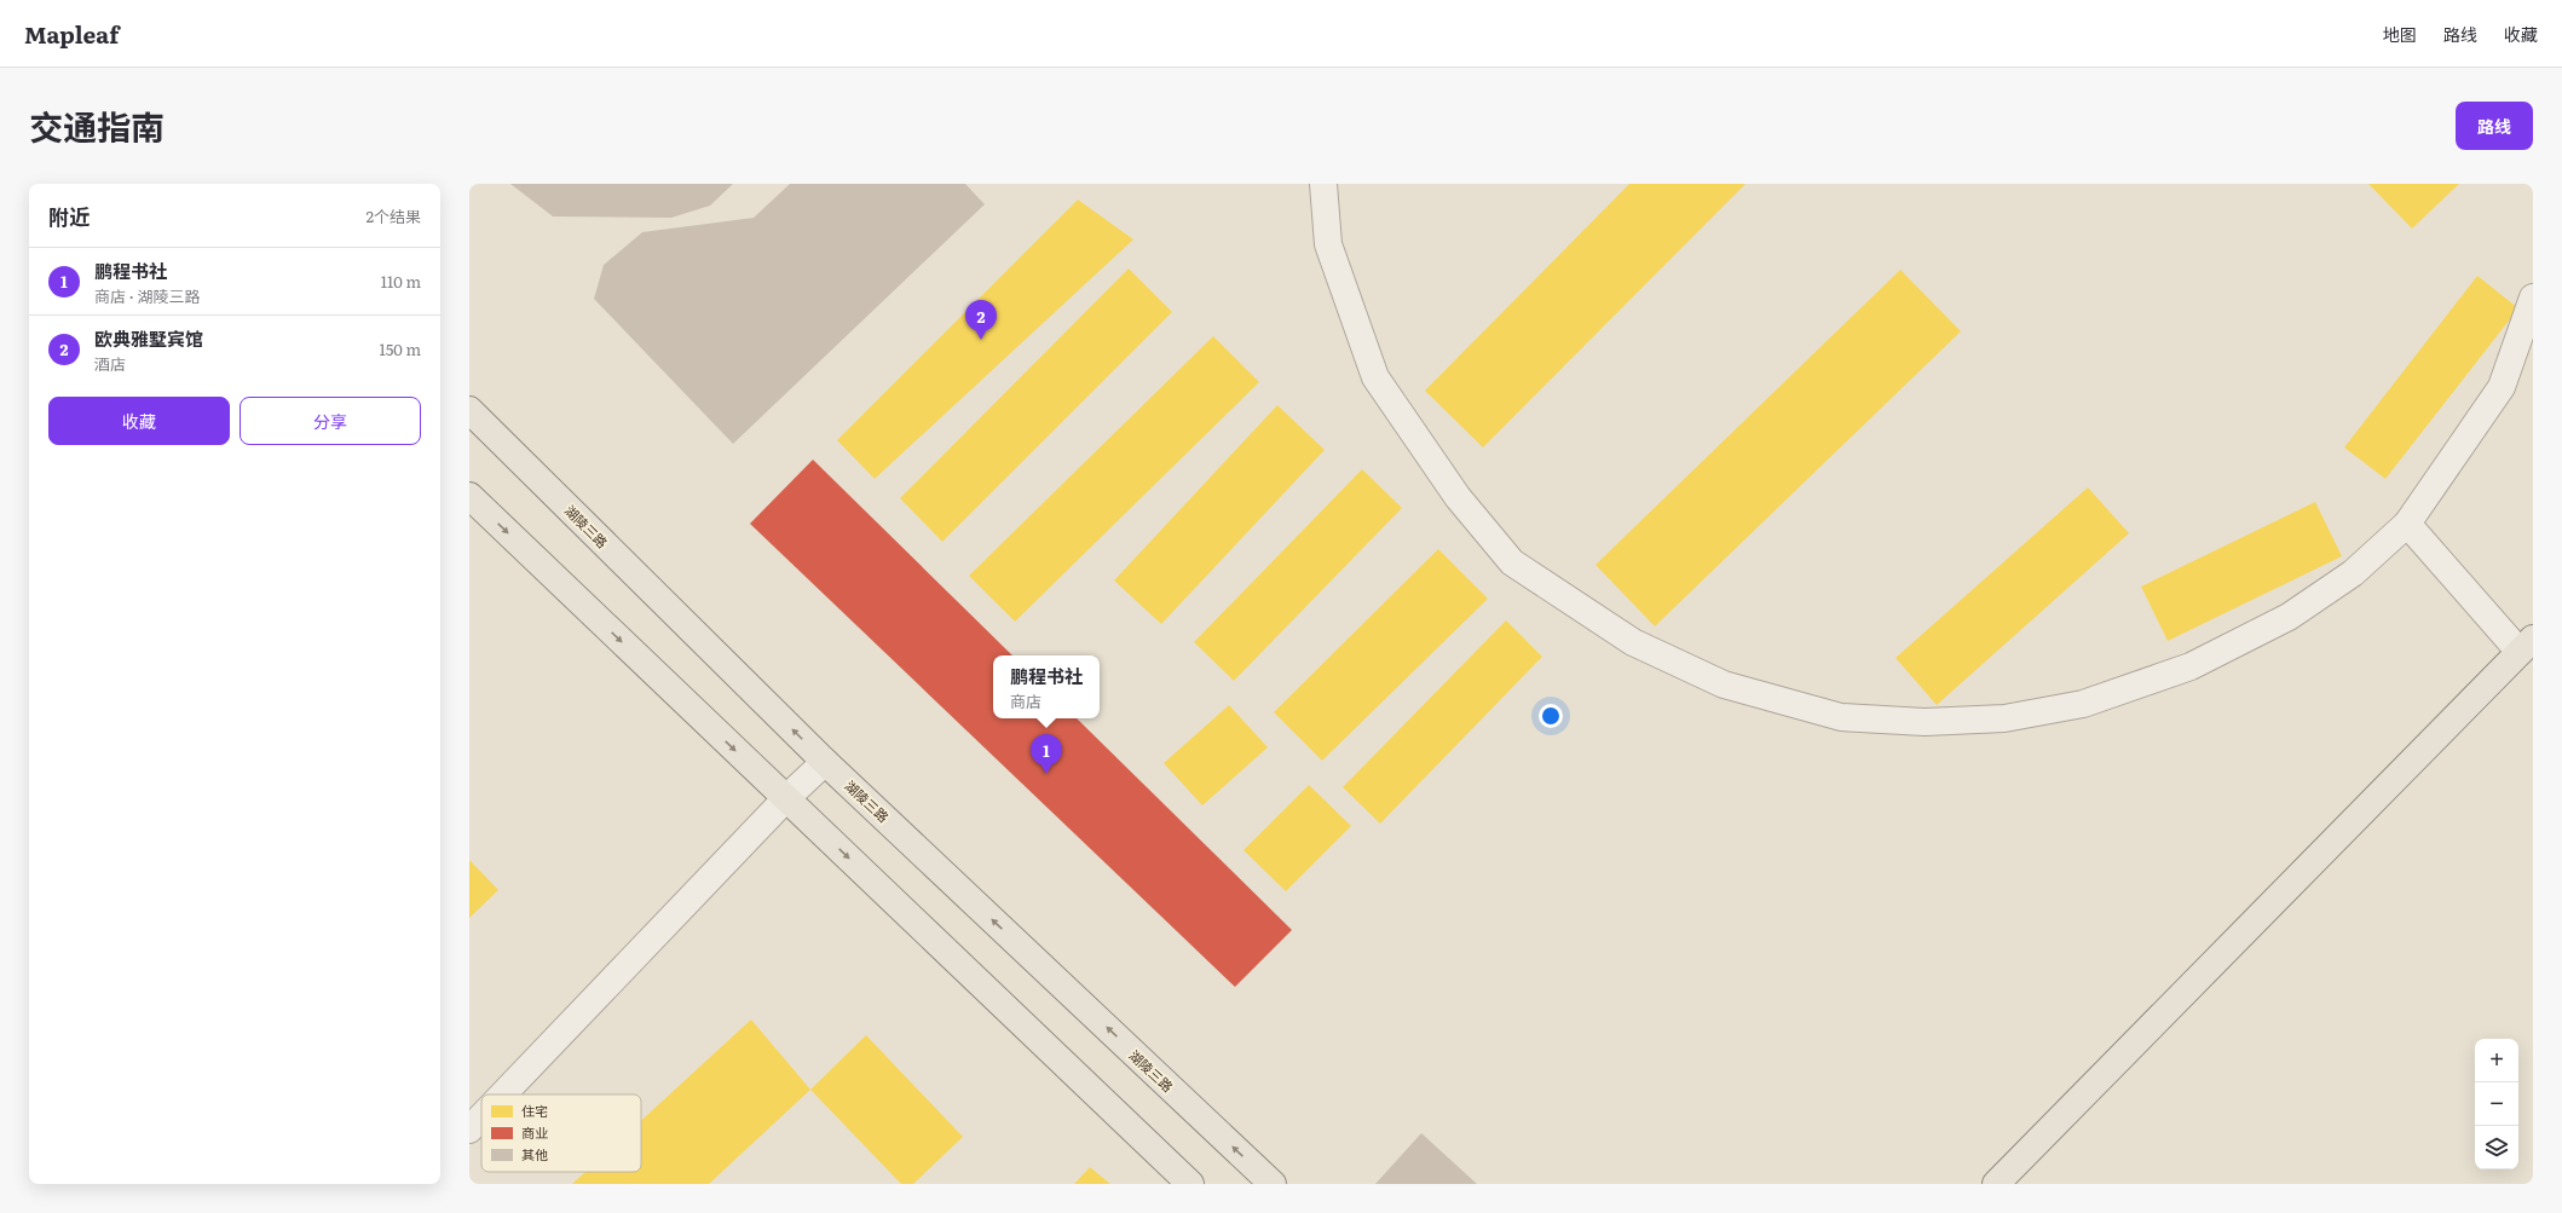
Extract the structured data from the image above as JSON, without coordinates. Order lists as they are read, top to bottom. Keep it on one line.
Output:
{"streets":{"main road":["湖陵三路"]},"legend":["住宅","商业","其他"],"page":{"header":"Mapleaf","nav":["地图","路线","收藏"],"title":"交通指南","buttons":["路线",["收藏","分享"]],"heading":["附近","2个结果"],"list":[{"mark":"1","name":"鹏程书社","note":"商店 · 湖陵三路","value":"110 m"},{"mark":"2","name":"欧典雅墅宾馆","note":"酒店","value":"150 m"}],"pins":["2","1"],"popup":["鹏程书社","商店"],"map_buttons":["+","−"]}}
